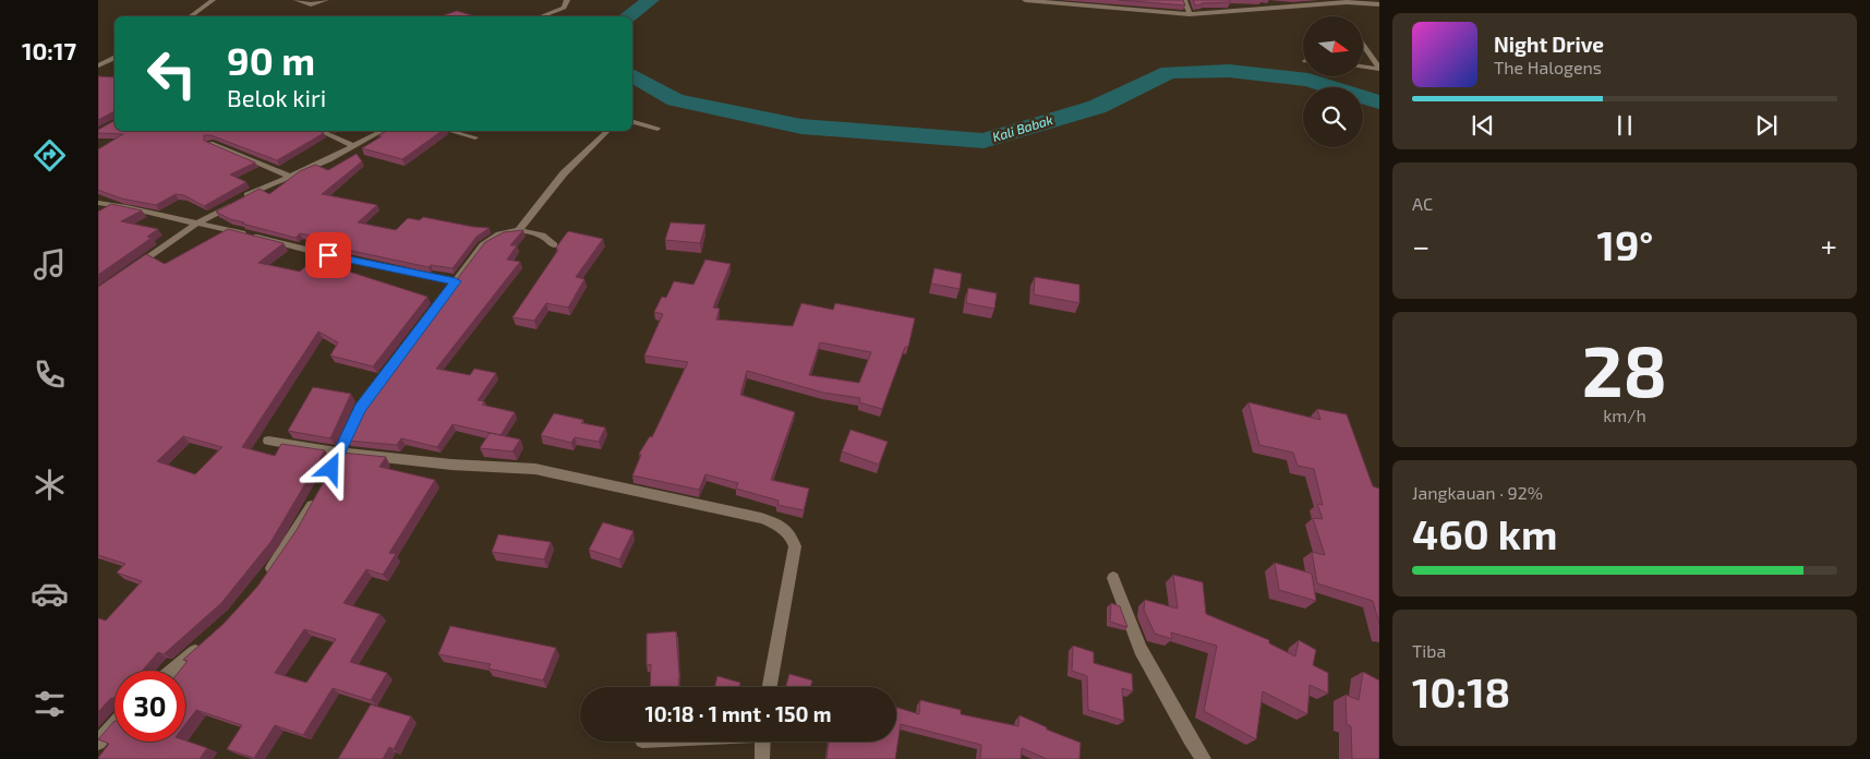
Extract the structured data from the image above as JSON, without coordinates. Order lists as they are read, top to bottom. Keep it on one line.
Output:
{"water":["Kali Babak"],"north":"right","page":{"tabs":"10:17","turn":["90 m","Belok kiri"],"song":["Night Drive","The Halogens"],"tile":["AC",["28","km/h"],["Jangkauan · 92%","460 km"],["Tiba","10:18"]],"heat":["−","19°","+"],"limit":"30","trip":"10:18 · 1 mnt · 150 m"}}
